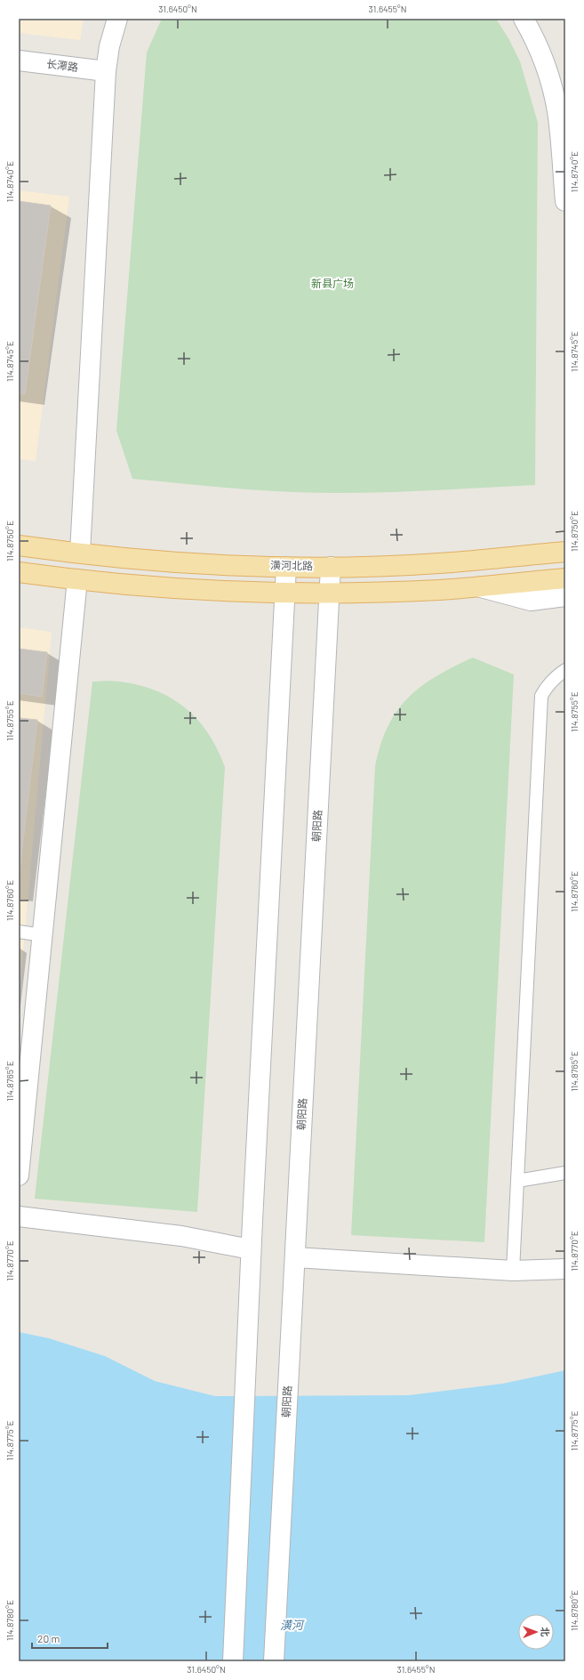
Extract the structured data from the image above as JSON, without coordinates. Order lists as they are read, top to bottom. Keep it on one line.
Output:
{"streets":{"main road":["长潭路","潢河北路","朝阳路"]},"crossings":[["潢河北路","朝阳路"]],"water":["潢河"],"parks":["新县广场"],"scale_bar":"20 m","north":"right","coordinates":["31.6450°N","31.6455°N","114.8740°E","114.8745°E","114.8750°E","114.8755°E","114.8760°E","114.8765°E","114.8770°E","114.8775°E","114.8780°E"]}
